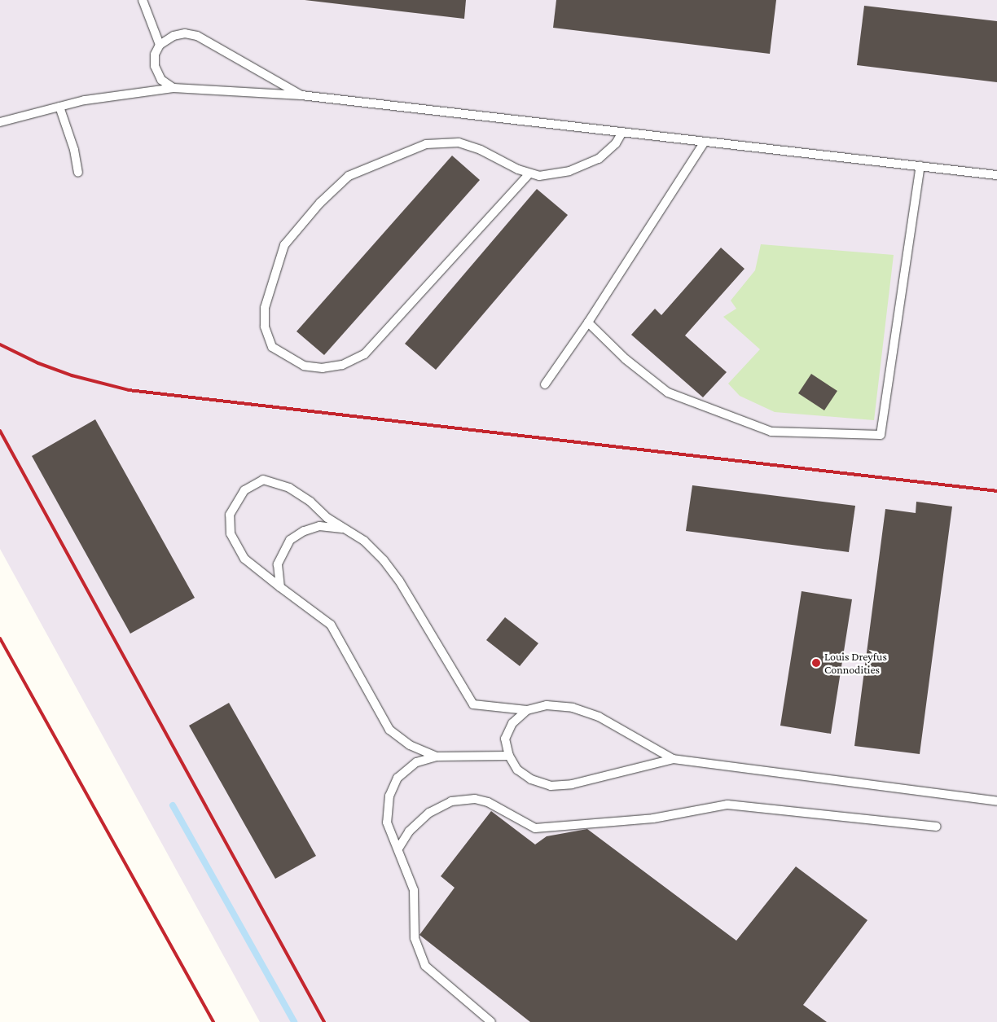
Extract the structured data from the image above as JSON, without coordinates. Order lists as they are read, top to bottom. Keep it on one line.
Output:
{"places":["Louis Dreyfus Connodities"]}
